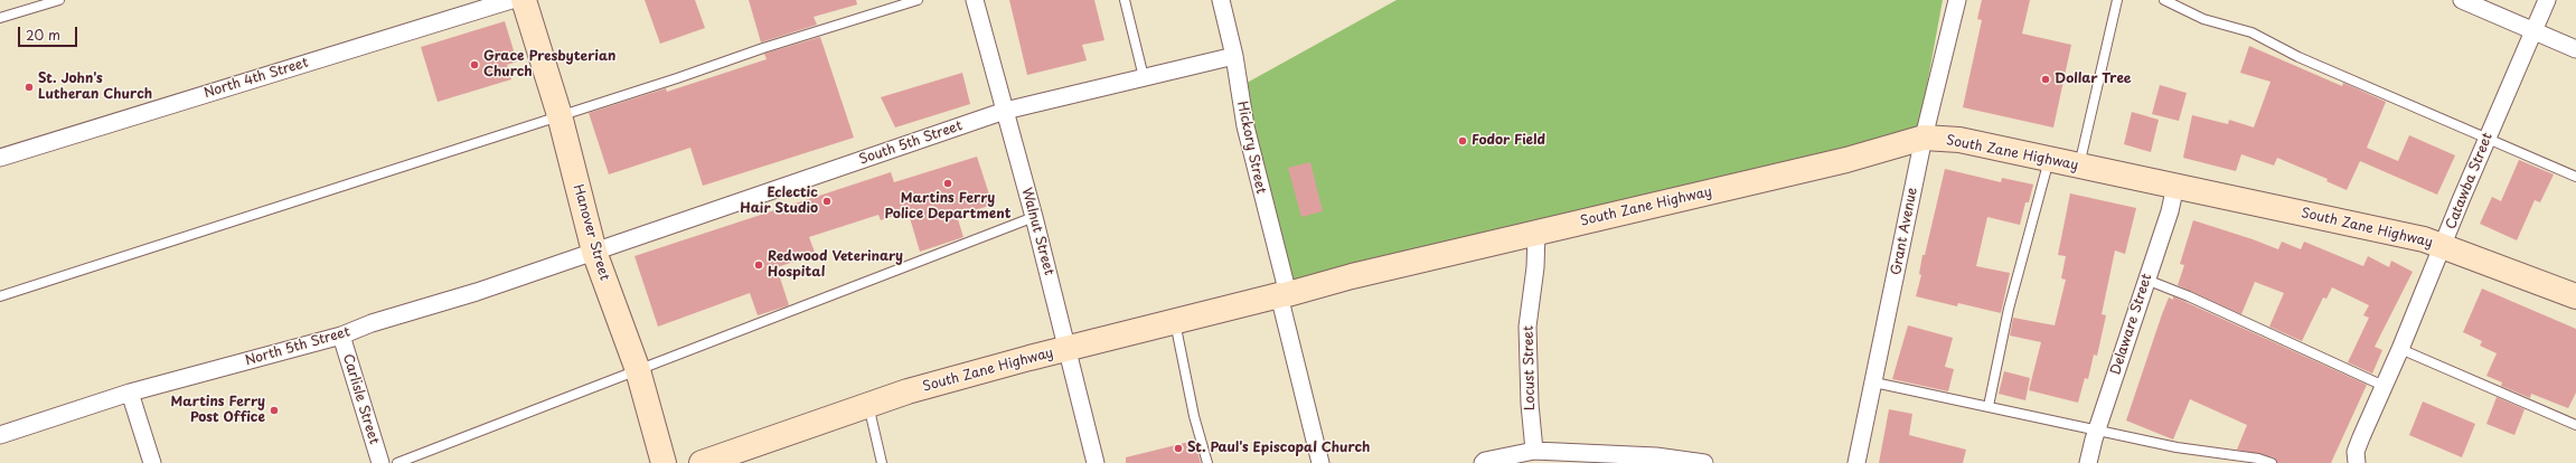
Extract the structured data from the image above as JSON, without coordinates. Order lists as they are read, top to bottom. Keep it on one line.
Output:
{"streets":{"street":["North 4th Street","South 5th Street","Hickory Street","South Zane Highway","Catawba Street","Walnut Street","Grant Avenue","Hanover Street","Delaware Street","North 5th Street","Locust Street","Carlisle Street"]},"crossings":[["South 5th Street","Hickory Street"],["South 5th Street","Walnut Street"],["South 5th Street","Hanover Street"],["South 5th Street","North 5th Street"],["Hickory Street","South Zane Highway"],["South Zane Highway","Catawba Street"],["South Zane Highway","Walnut Street"],["South Zane Highway","Grant Avenue"],["South Zane Highway","Delaware Street"],["South Zane Highway","Locust Street"],["Hanover Street","North 5th Street"],["North 5th Street","Carlisle Street"]],"places":["Grace Presbyterian Church","Dollar Tree","St. John's Lutheran Church","Fodor Field","Martins Ferry Police Department","Eclectic Hair Studio","Redwood Veterinary Hospital","Martins Ferry Post Office","St. Paul's Episcopal Church"],"scale_bar":"20 m"}
